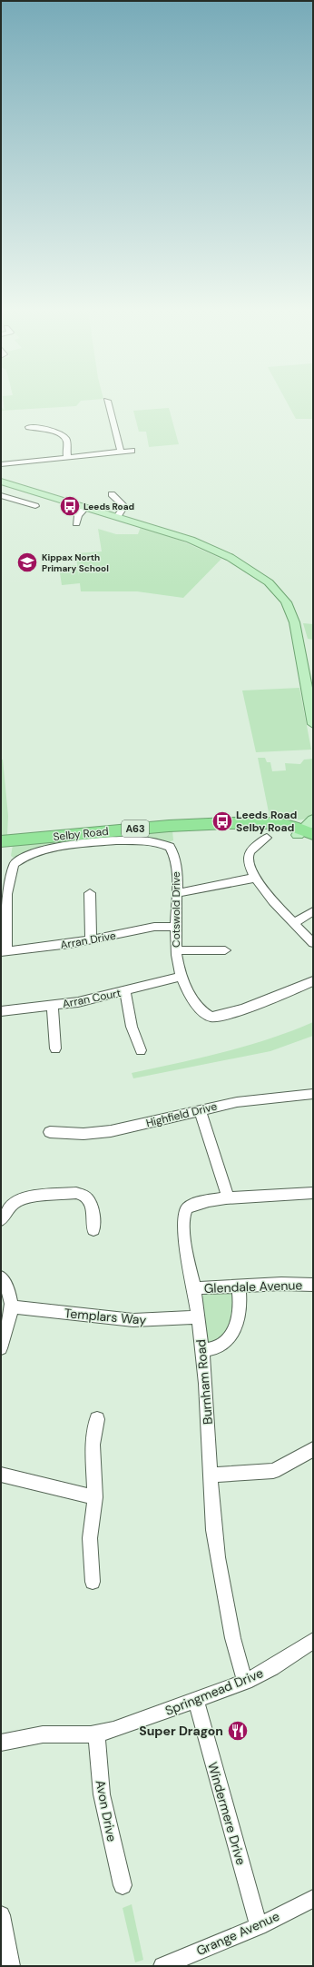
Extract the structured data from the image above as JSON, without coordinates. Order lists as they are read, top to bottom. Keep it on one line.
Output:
{"streets":{"highway":["A63","Selby Road"],"street":["Cotswold Drive","Arran Drive","Arran Court","Highfield Drive","Glendale Avenue","Templars Way","Burnham Road","Springmead Drive","Avon Drive","Windermere Drive","Grange Avenue"]},"crossings":[["Cotswold Drive","Arran Drive"],["Cotswold Drive","Arran Court"],["Glendale Avenue","Burnham Road"],["Templars Way","Burnham Road"],["Burnham Road","Springmead Drive"],["Springmead Drive","Avon Drive"],["Springmead Drive","Windermere Drive"],["Windermere Drive","Grange Avenue"]],"places":{"bus stop":["Leeds Road","Leeds Road Selby Road"],"school or university":["Kippax North Primary School"],"restaurant":["Super Dragon"]}}
